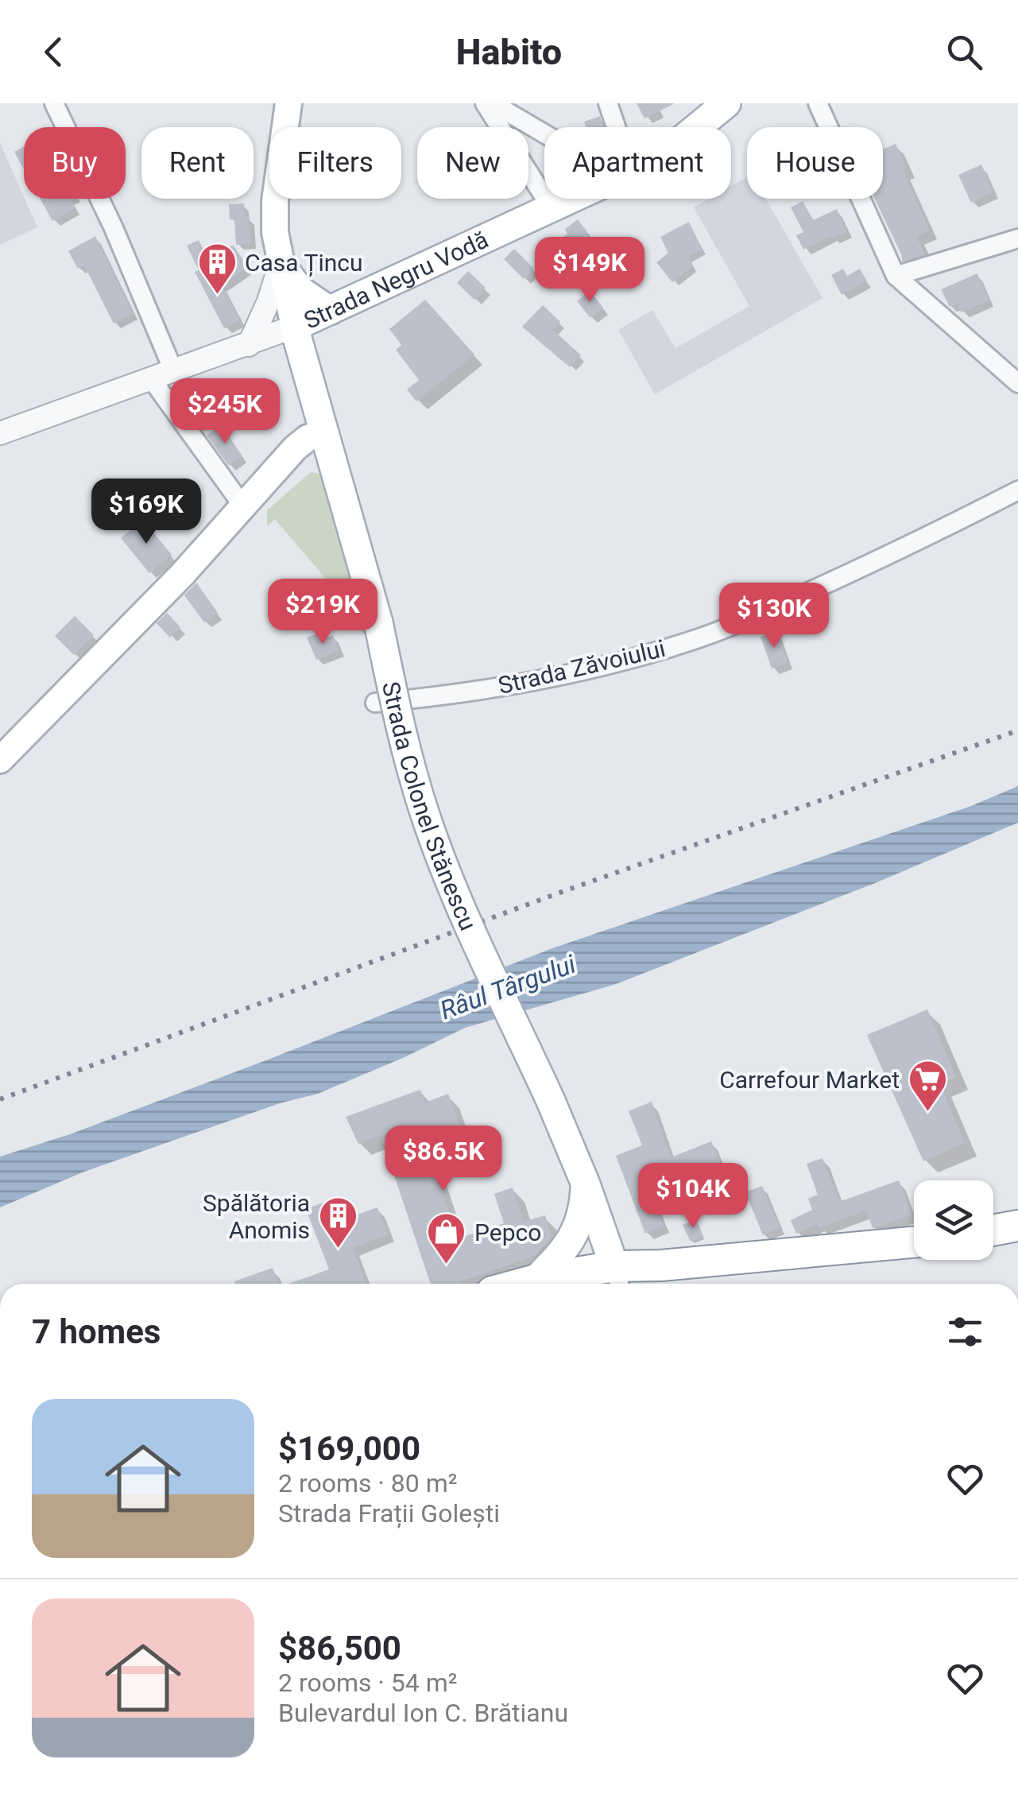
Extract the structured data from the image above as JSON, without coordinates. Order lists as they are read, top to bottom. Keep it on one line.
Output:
{"streets":{"main road":["Strada Negru Vodă","Strada Colonel Stănescu"],"street":["Strada Zăvoiului"]},"crossings":[["Strada Negru Vodă","Strada Colonel Stănescu"]],"water":["Râul Târgului"],"places":{"building":["Casa Țincu","Spălătoria Anomis"],"supermarket":["Carrefour Market"],"shop":["Pepco"]},"page":{"header":"Habito","chip":["Buy","Rent","Filters","New","Apartment","House"],"price":["$149K","$245K","$169K","$219K","$130K","$86.5K","$104K"],"heading":"7 homes","list":[{"name":"$169,000","note":"2 rooms · 80 m² · Strada Frații Golești"},{"name":"$86,500","note":"2 rooms · 54 m² · Bulevardul Ion C. Brătianu"}]}}
